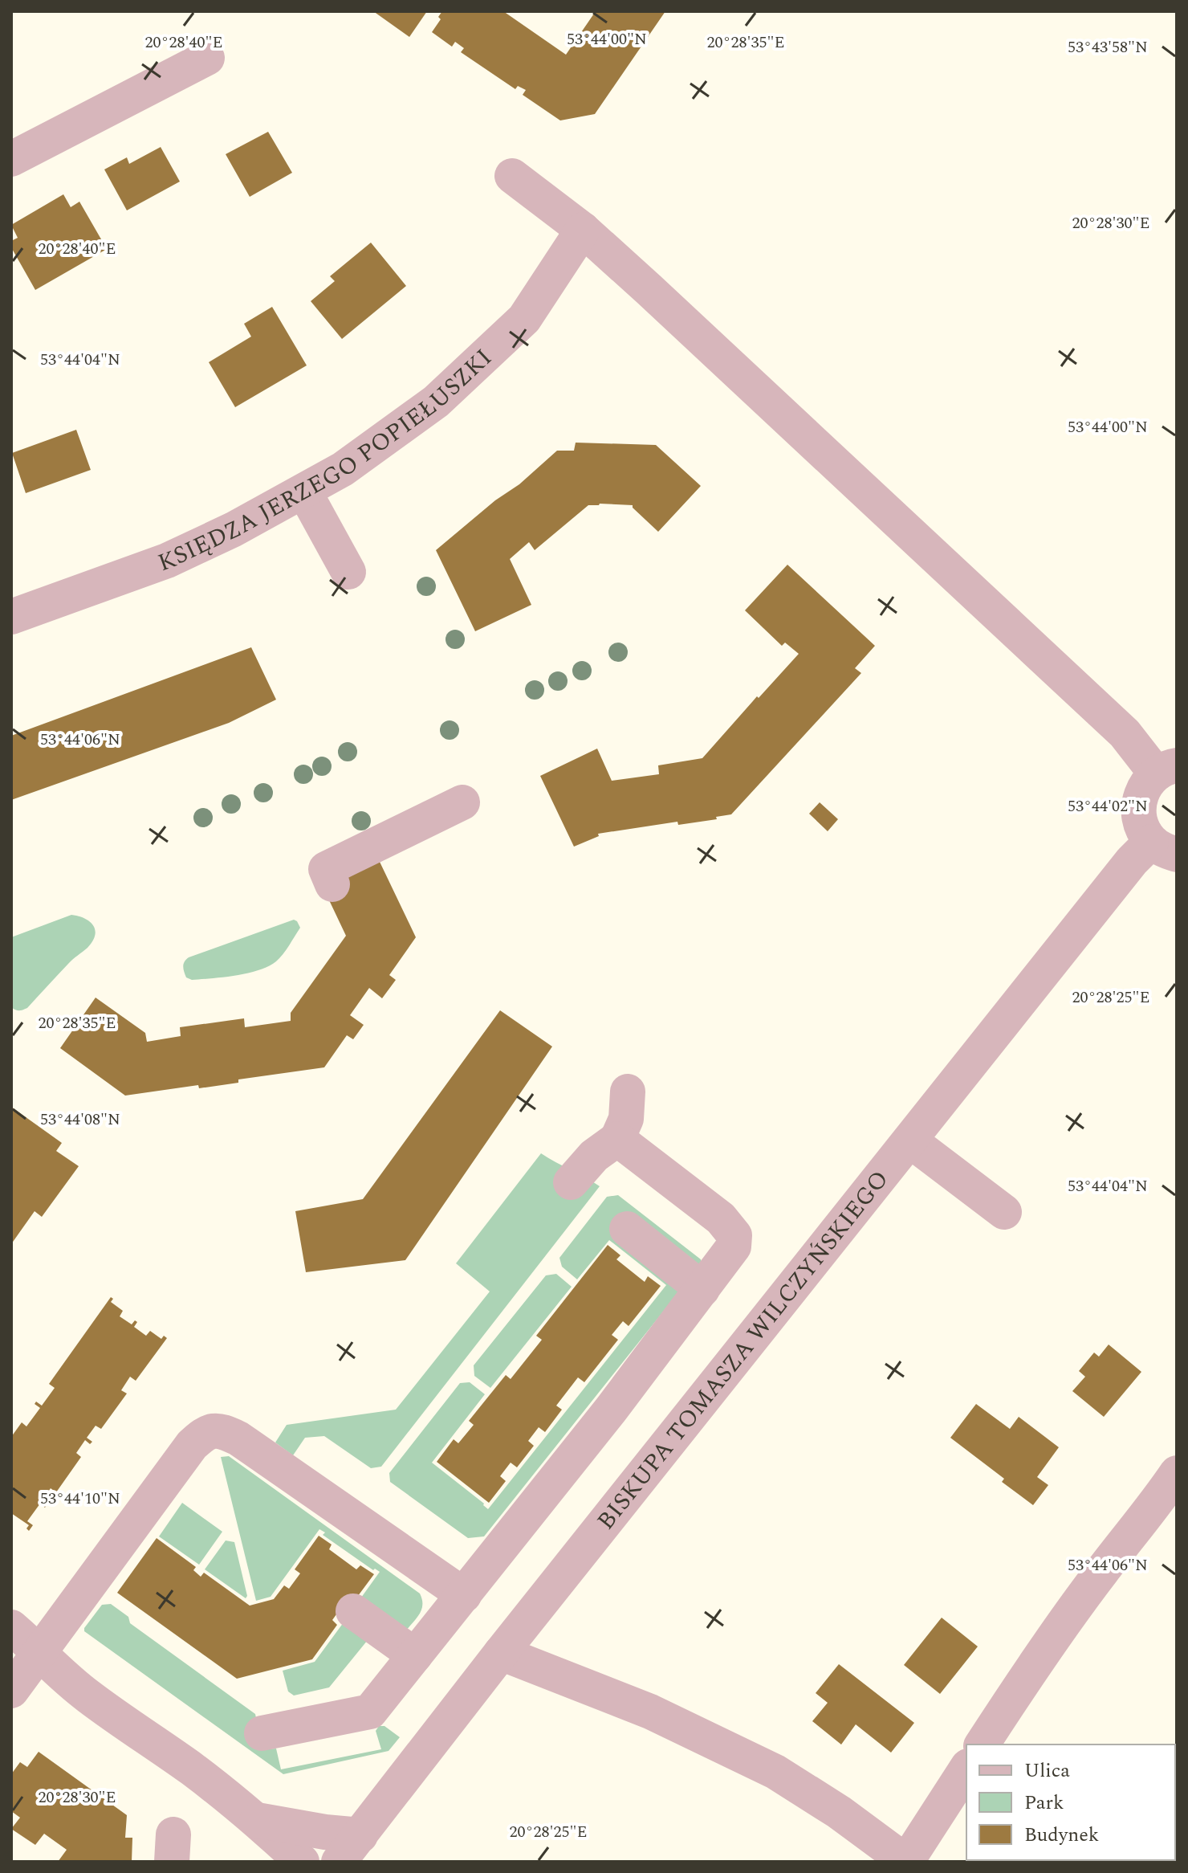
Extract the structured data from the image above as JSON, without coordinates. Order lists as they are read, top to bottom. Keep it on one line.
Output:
{"streets":{"street":["KSIĘDZA JERZEGO POPIEŁUSZKI","BISKUPA TOMASZA WILCZYŃSKIEGO"]},"legend":["Ulica","Park","Budynek"],"coordinates":["53°44'00\"N","20°28'40\"E","20°28'35\"E","53°43'58\"N","20°28'30\"E","53°44'04\"N","53°44'06\"N","53°44'02\"N","20°28'25\"E","53°44'08\"N","53°44'10\"N"]}
